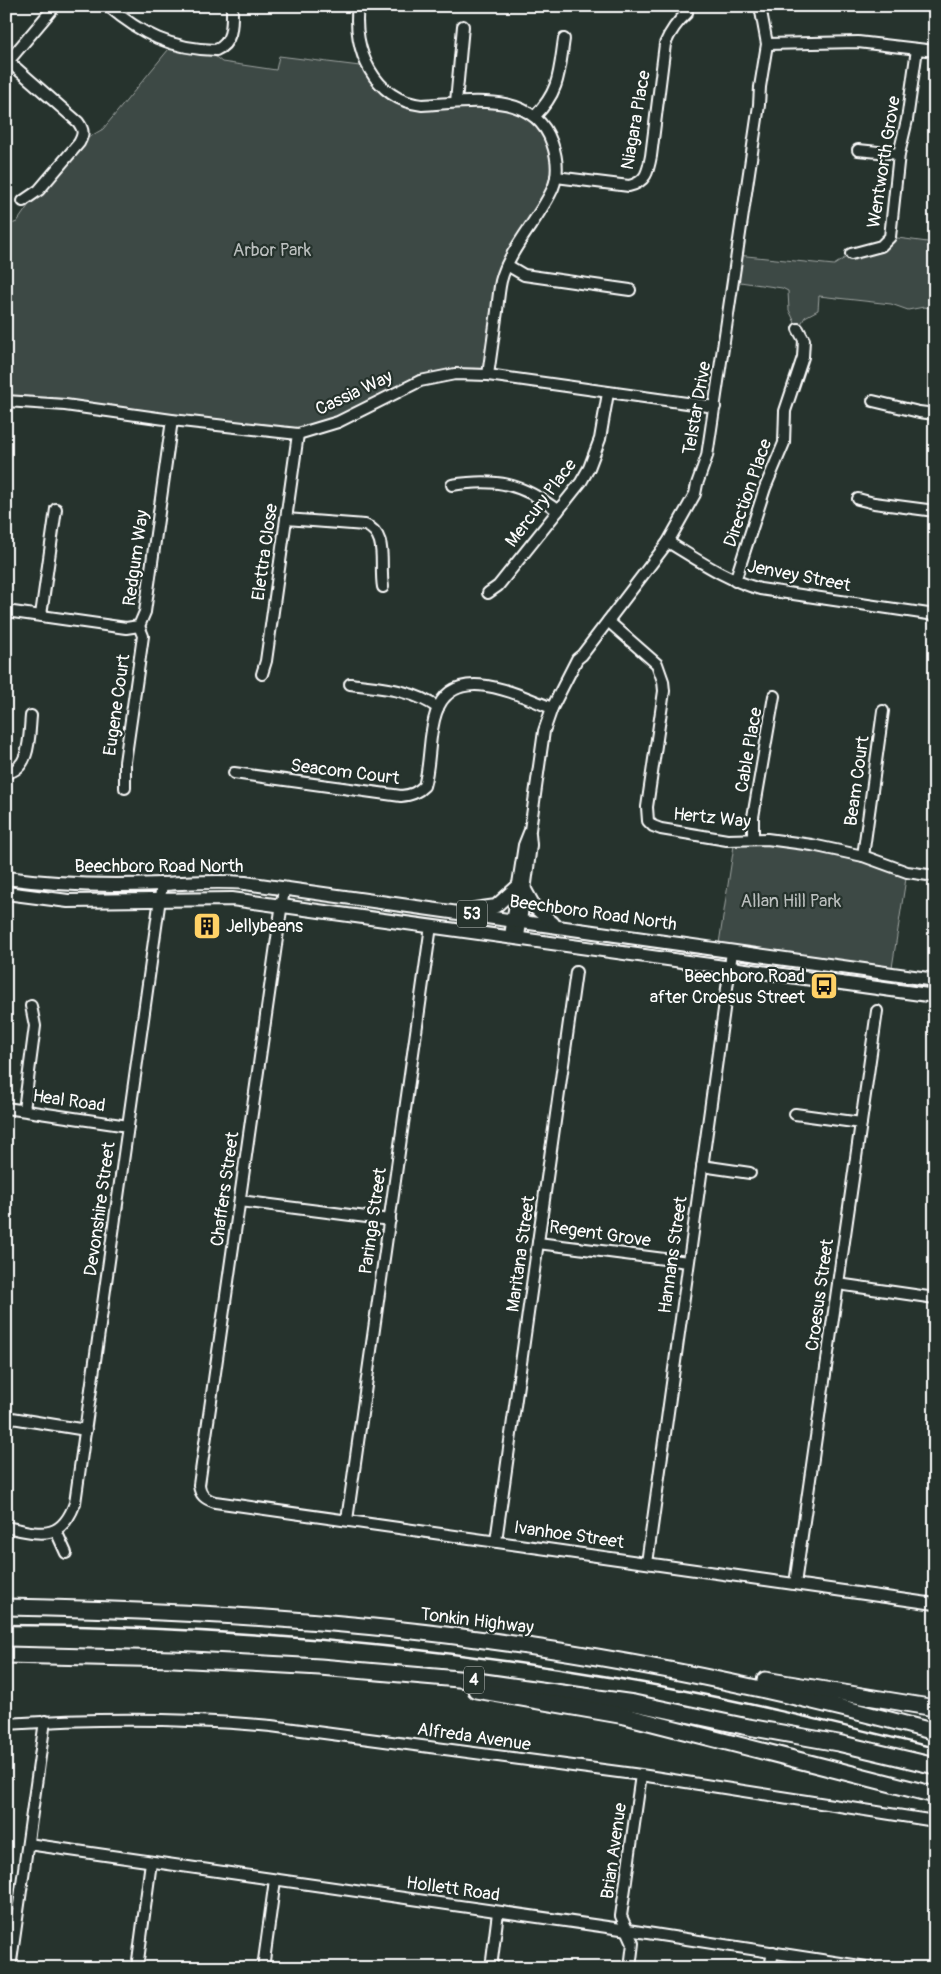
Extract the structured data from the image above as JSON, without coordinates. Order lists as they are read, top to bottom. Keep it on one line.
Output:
{"streets":{"highway":["Tonkin Highway","4"],"main road":["Beechboro Road North","53"],"street":["Niagara Place","Wentworth Grove","Cassia Way","Telstar Drive","Direction Place","Mercury Place","Elettra Close","Redgum Way","Jenvey Street","Eugene Court","Cable Place","Seacom Court","Beam Court","Hertz Way","Heal Road","Chaffers Street","Devonshire Street","Paringa Street","Regent Grove","Maritana Street","Hannans Street","Croesus Street","Ivanhoe Street","Alfreda Avenue","Brian Avenue","Hollett Road"]},"crossings":[["Cassia Way","Telstar Drive"],["Cassia Way","Mercury Place"],["Cassia Way","Elettra Close"],["Cassia Way","Redgum Way"],["Telstar Drive","Jenvey Street"],["Telstar Drive","Hertz Way"],["Telstar Drive","Beechboro Road North"],["Direction Place","Jenvey Street"],["Redgum Way","Eugene Court"],["Cable Place","Hertz Way"],["Beam Court","Hertz Way"],["Beechboro Road North","Chaffers Street"],["Beechboro Road North","Devonshire Street"],["Beechboro Road North","Paringa Street"],["Beechboro Road North","Hannans Street"],["Heal Road","Devonshire Street"],["Chaffers Street","Ivanhoe Street"],["Paringa Street","Ivanhoe Street"],["Regent Grove","Maritana Street"],["Regent Grove","Hannans Street"],["Maritana Street","Ivanhoe Street"],["Hannans Street","Ivanhoe Street"],["Croesus Street","Ivanhoe Street"],["Alfreda Avenue","Brian Avenue"],["Brian Avenue","Hollett Road"]],"parks":["Arbor Park","Allan Hill Park"],"places":{"building":["Jellybeans"],"bus stop":["Beechboro Road after Croesus Street"]}}
